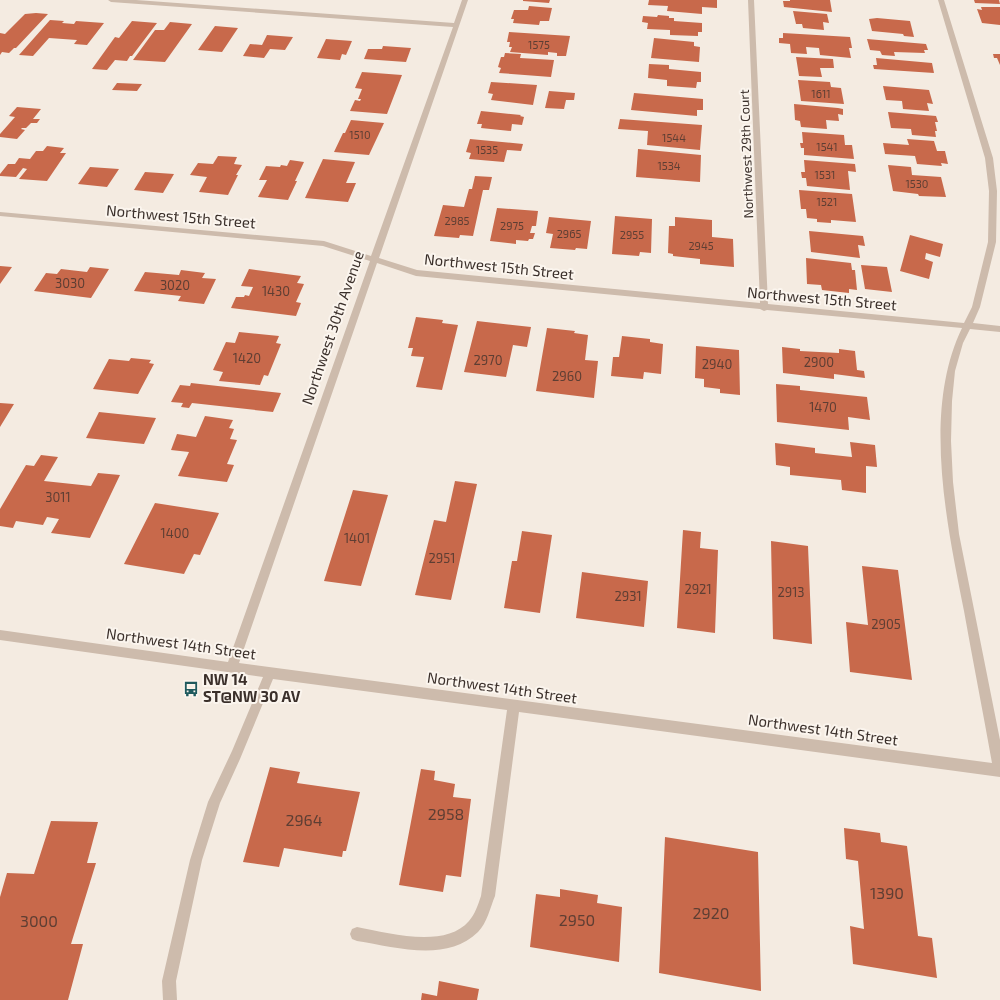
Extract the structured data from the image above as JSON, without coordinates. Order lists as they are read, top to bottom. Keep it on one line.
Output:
{"streets":{"street":["Northwest 29th Court","Northwest 15th Street","Northwest 30th Avenue","Northwest 14th Street"]},"crossings":[["Northwest 29th Court","Northwest 15th Street"],["Northwest 15th Street","Northwest 30th Avenue"],["Northwest 30th Avenue","Northwest 14th Street"]],"places":{"bus stop":["NW 14 ST@NW 30 AV"]},"house_numbers":["1575","1611","1510","1544","1541","1535","1534","1531","1530","1521","2985","2975","2965","2955","2945","3030","3020","1430","1420","2970","2900","2940","2960","1470","3011","1400","1401","2951","2921","2913","2931","2905","2958","2964","1390","2920","2950","3000"]}
